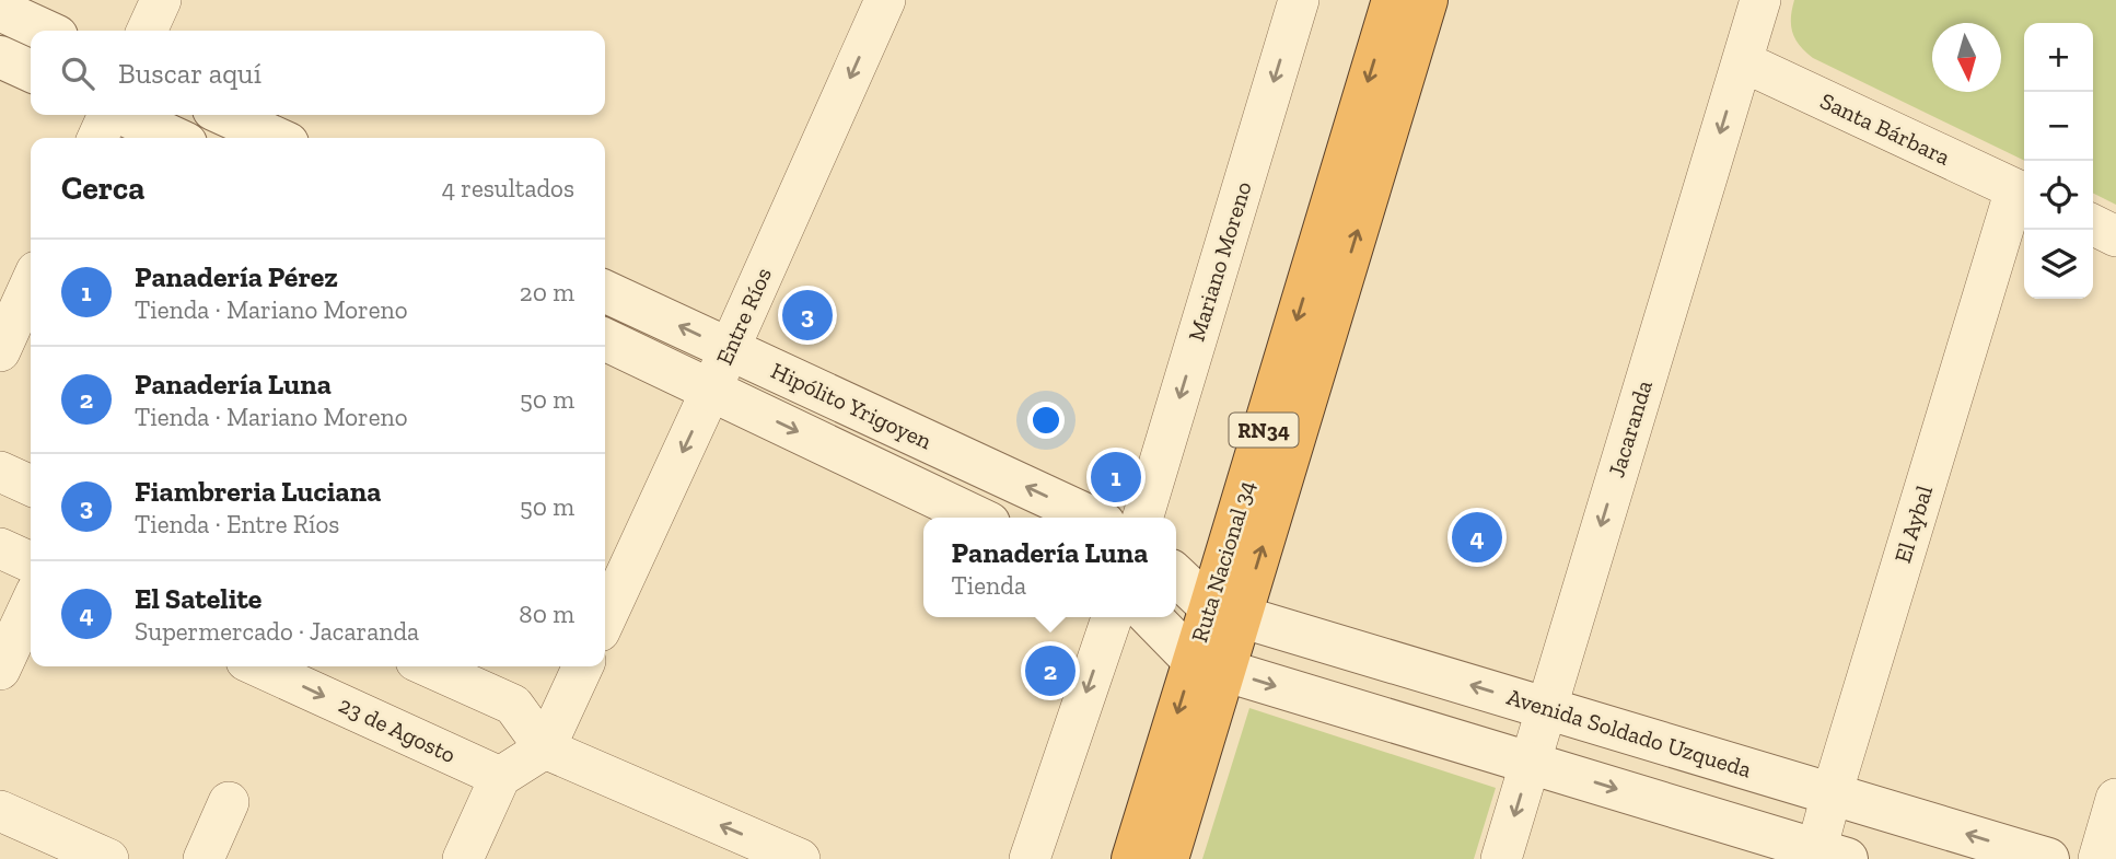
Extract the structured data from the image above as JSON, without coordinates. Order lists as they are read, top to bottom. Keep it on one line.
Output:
{"streets":{"highway":["RN34","Ruta Nacional 34"],"street":["Santa Bárbara","Mariano Moreno","Entre Ríos","Hipólito Yrigoyen","Jacaranda","El Aybal","23 de Agosto","Avenida Soldado Uzqueda"]},"crossings":[["Santa Bárbara","Jacaranda"],["Santa Bárbara","El Aybal"],["Entre Ríos","Hipólito Yrigoyen"],["Jacaranda","Avenida Soldado Uzqueda"],["El Aybal","Avenida Soldado Uzqueda"],["Ruta Nacional 34","Avenida Soldado Uzqueda"]],"one_way":["Mariano Moreno","Entre Ríos","Jacaranda"],"north":"bottom","page":{"map_buttons":["+","−"],"search":"Buscar aquí","heading":["Cerca","4 resultados"],"list":[{"mark":"1","name":"Panadería Pérez","note":"Tienda · Mariano Moreno","value":"20 m"},{"mark":"2","name":"Panadería Luna","note":"Tienda · Mariano Moreno","value":"50 m"},{"mark":"3","name":"Fiambreria Luciana","note":"Tienda · Entre Ríos","value":"50 m"},{"mark":"4","name":"El Satelite","note":"Supermercado · Jacaranda","value":"80 m"}],"pins":["3","1","4","2"],"popup":["Panadería Luna","Tienda"]}}
